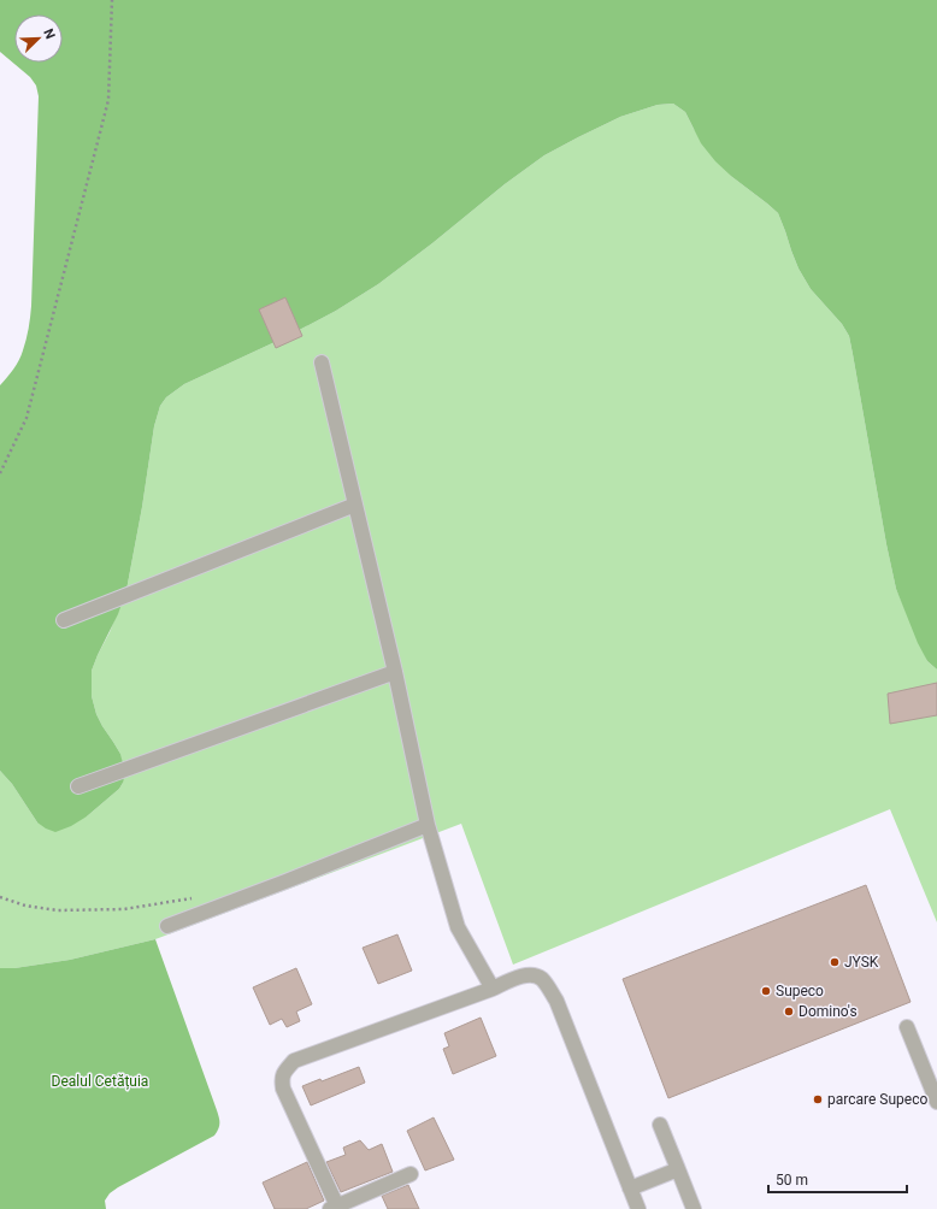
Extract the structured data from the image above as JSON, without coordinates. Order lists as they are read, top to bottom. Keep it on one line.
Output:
{"parks":["Dealul Cetățuia"],"places":["JYSK","Supeco","Domino's","parcare Supeco"],"scale_bar":"50 m","north":"top right"}
